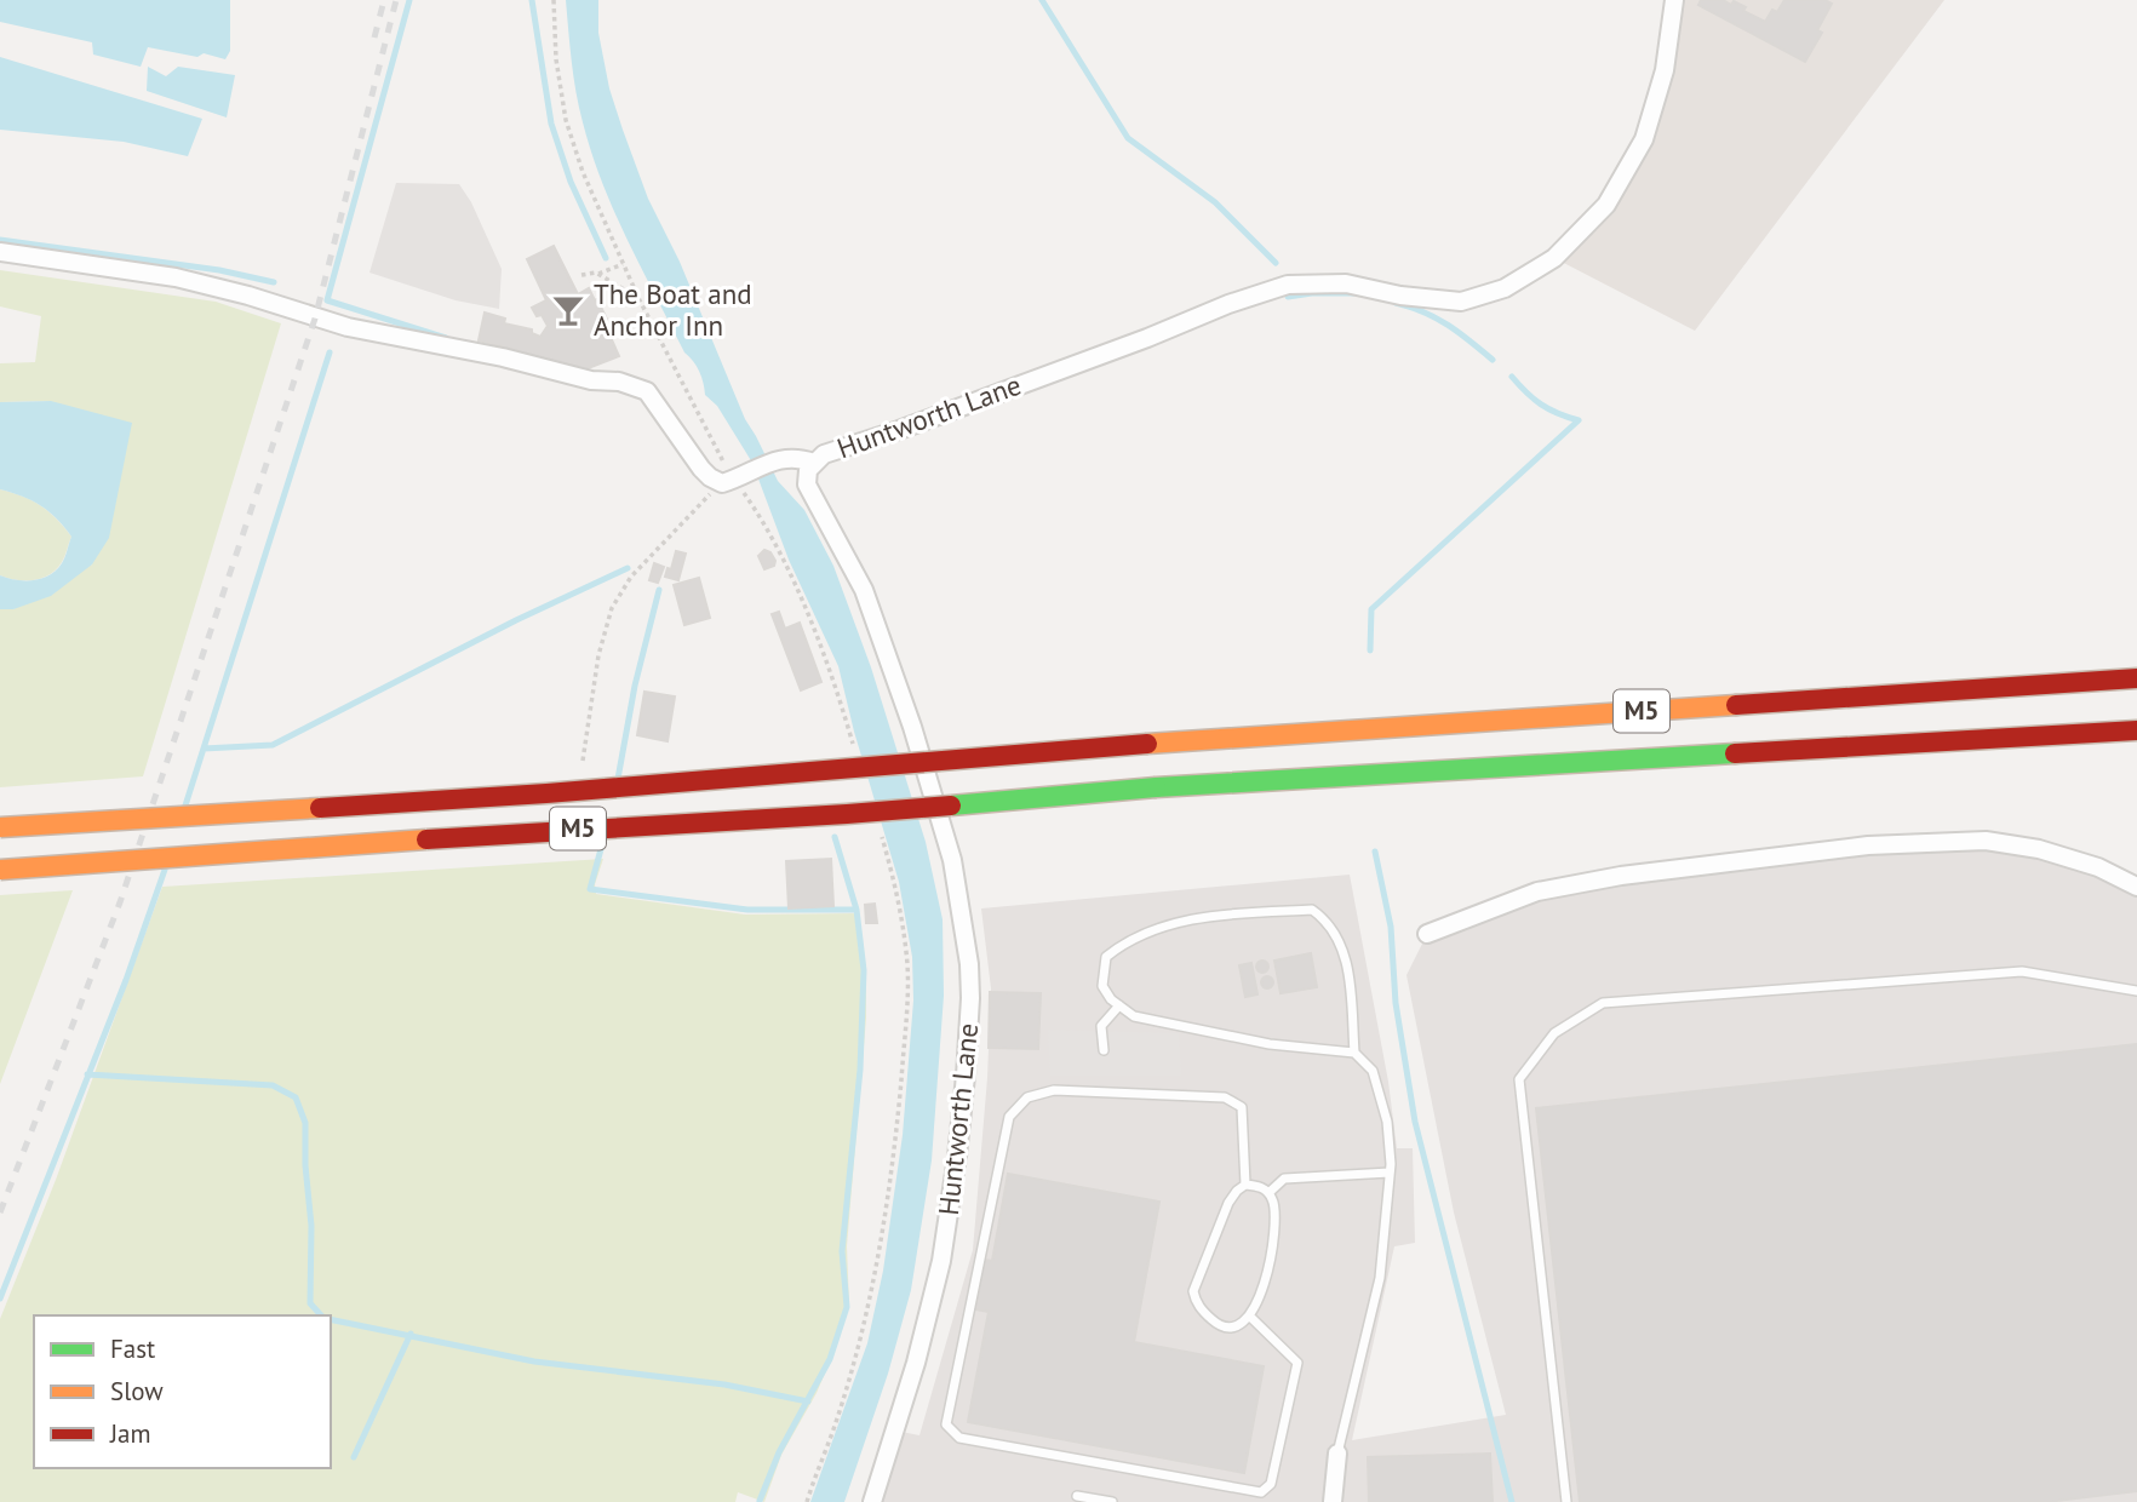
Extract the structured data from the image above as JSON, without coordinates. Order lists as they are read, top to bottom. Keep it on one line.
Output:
{"streets":{"highway":["M5"],"street":["Huntworth Lane"]},"places":{"bar":["The Boat and Anchor Inn"]},"legend":["Fast","Slow","Jam"]}
